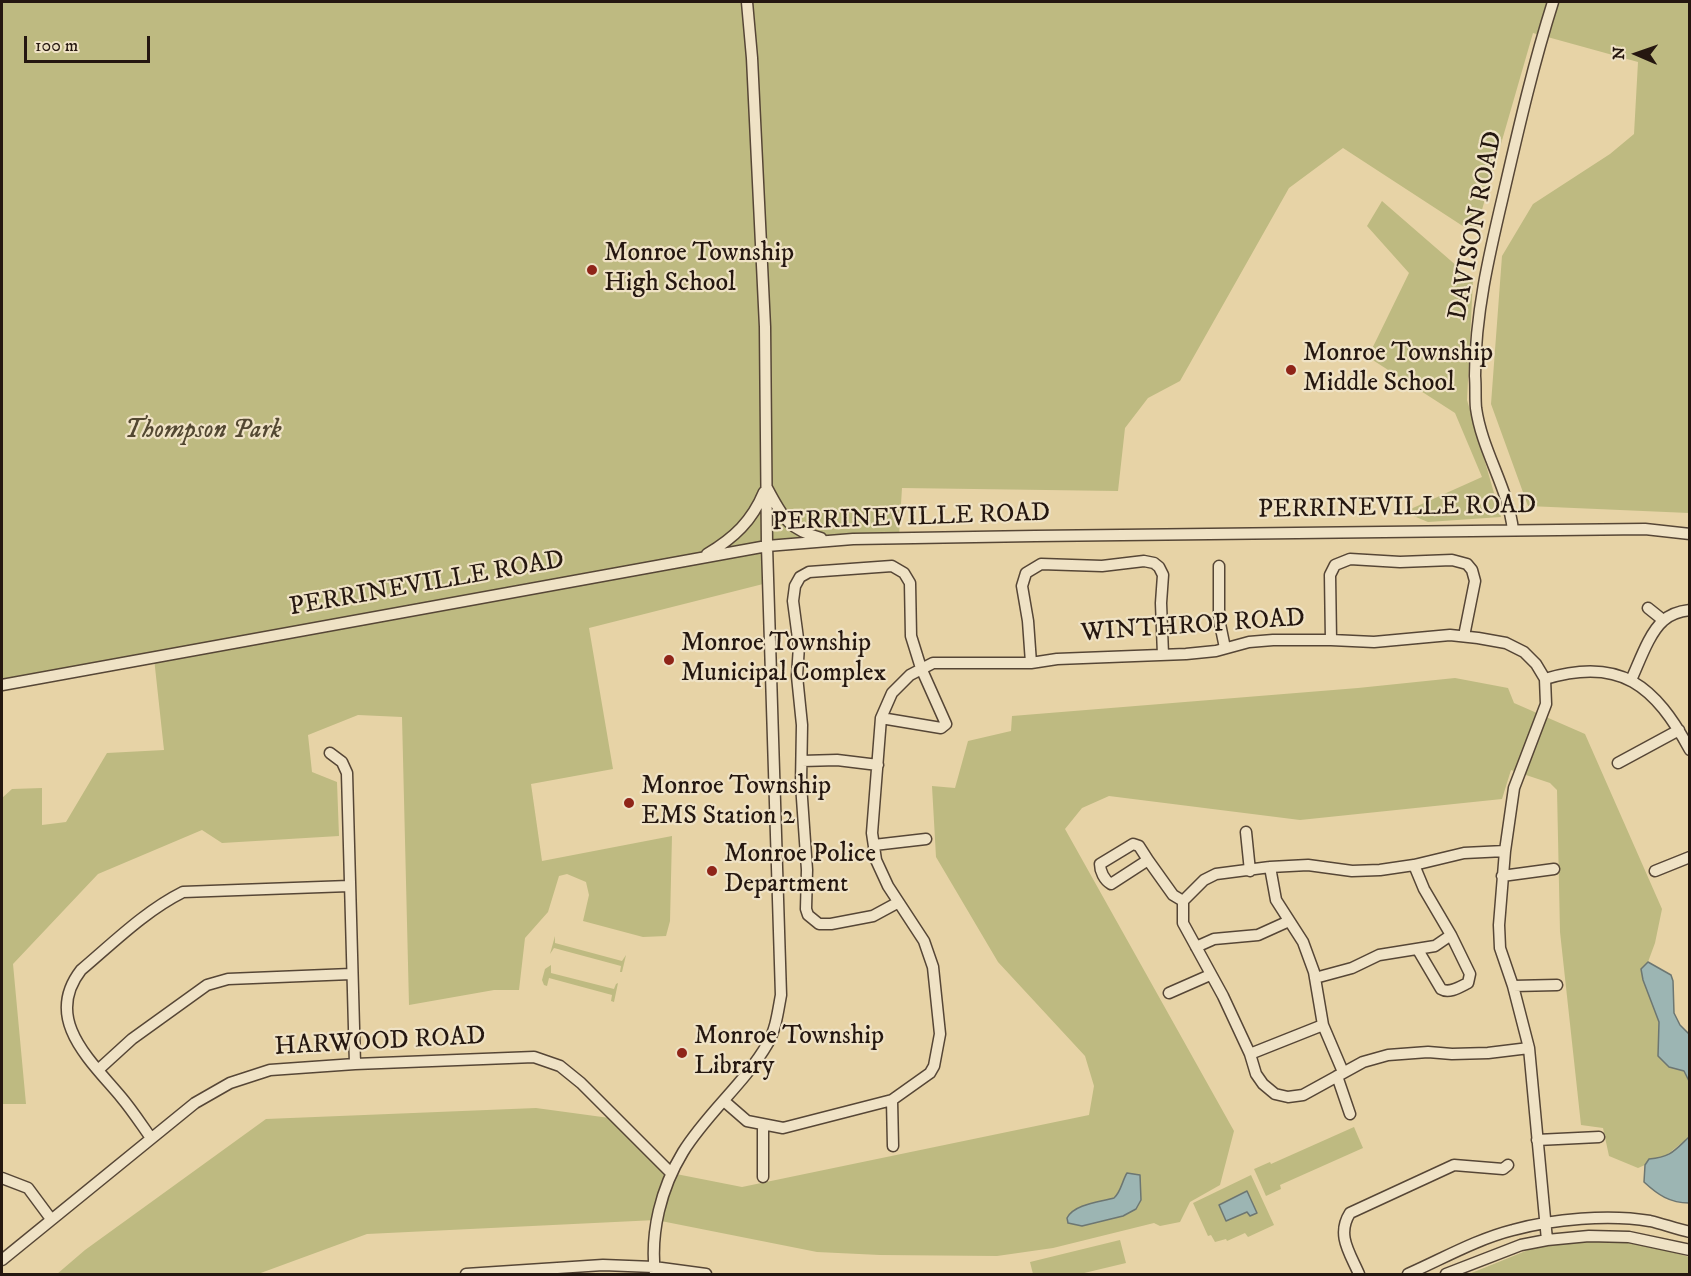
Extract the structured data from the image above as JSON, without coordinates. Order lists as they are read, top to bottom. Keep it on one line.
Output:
{"streets":{"street":["DAVISON ROAD","PERRINEVILLE ROAD","WINTHROP ROAD","HARWOOD ROAD"]},"crossings":[["DAVISON ROAD","PERRINEVILLE ROAD"]],"parks":["Thompson Park"],"places":["Monroe Township High School","Monroe Township Middle School","Monroe Township Municipal Complex","Monroe Township EMS Station 2","Monroe Police Department","Monroe Township Library"],"scale_bar":"100 m","north":"left"}
